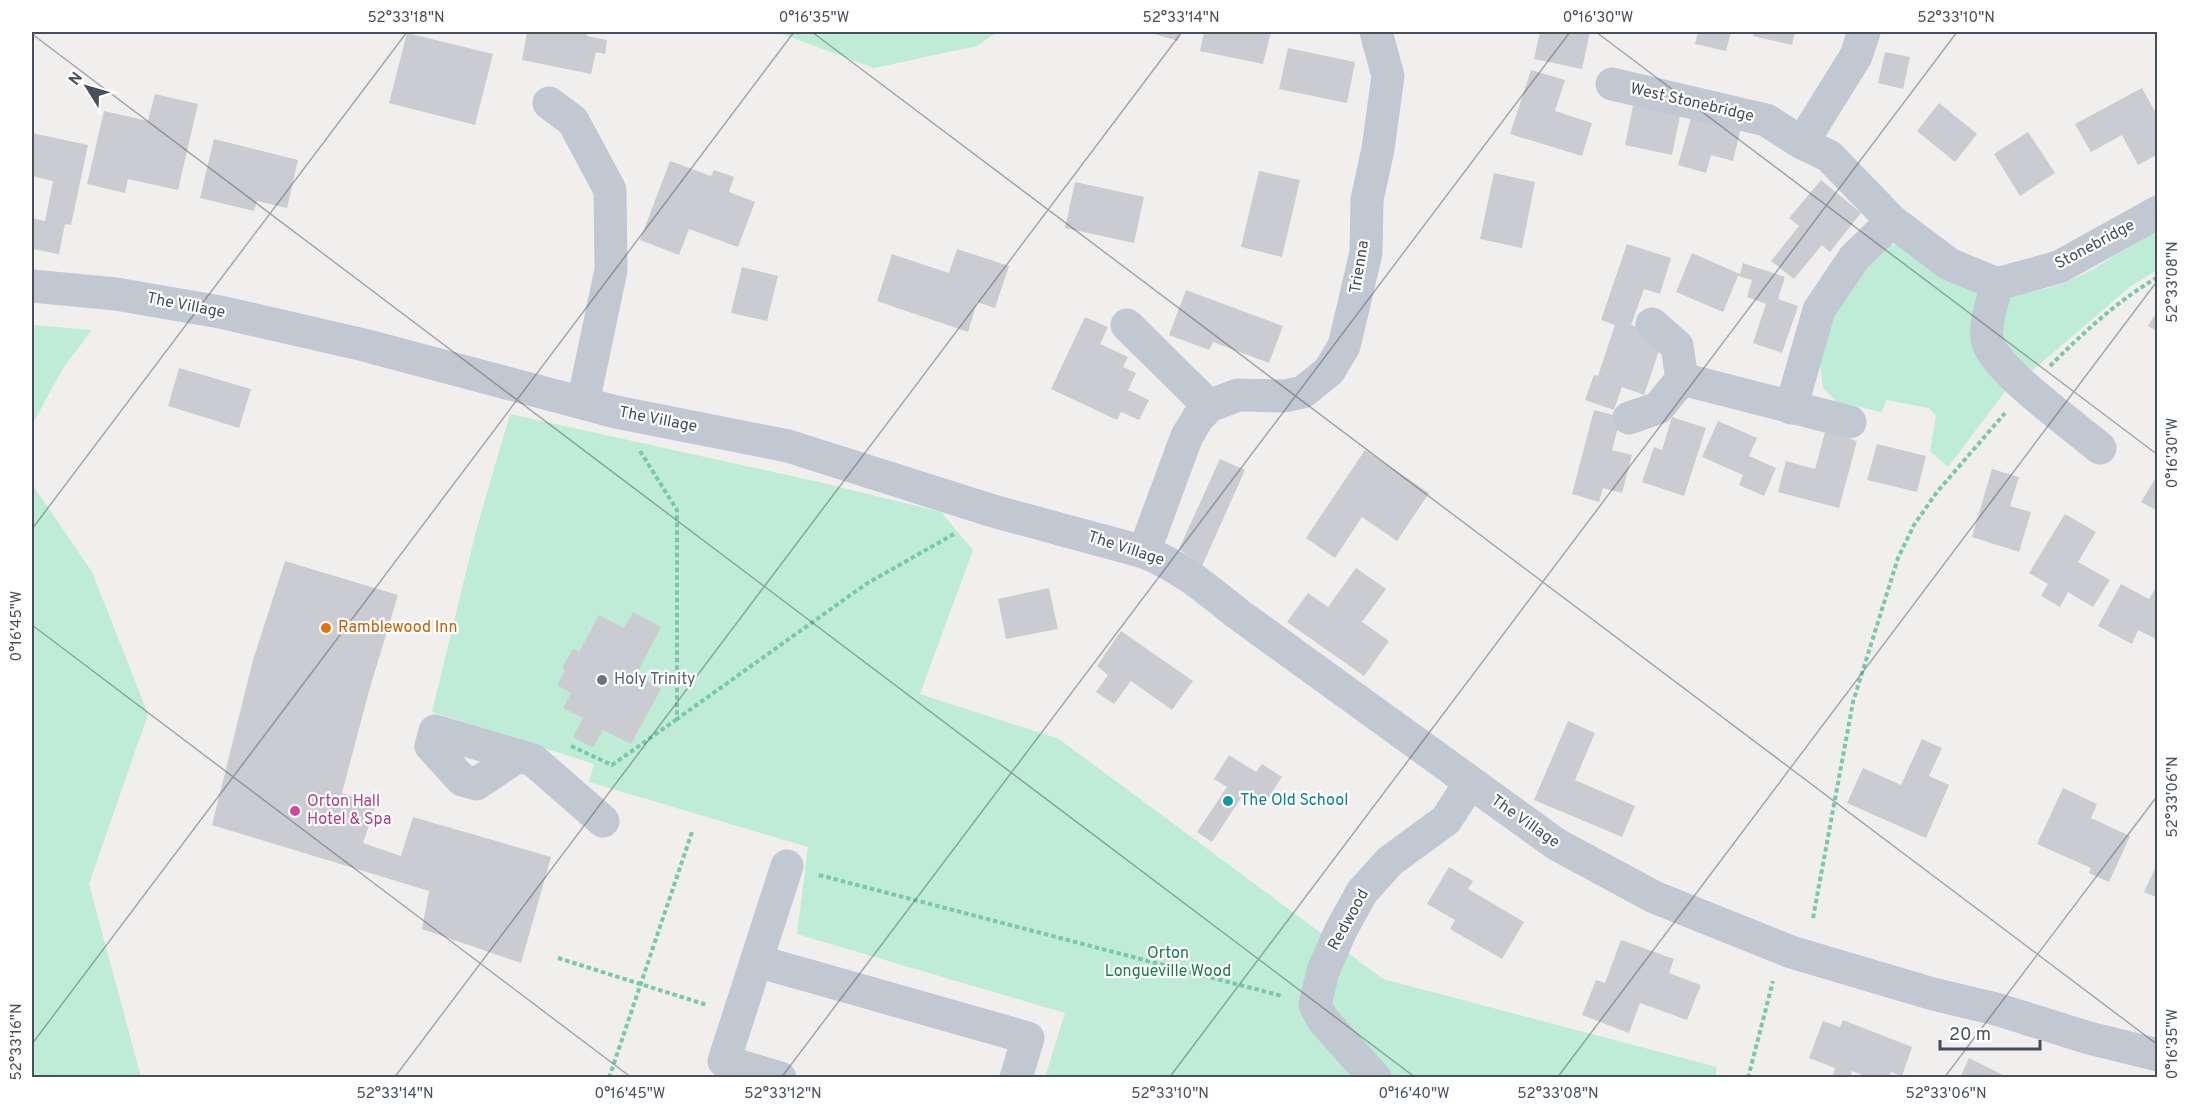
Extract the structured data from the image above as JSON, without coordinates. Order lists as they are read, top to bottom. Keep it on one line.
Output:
{"streets":{"street":["West Stonebridge","Stonebridge","Trienna","The Village","Redwood"]},"crossings":[["West Stonebridge","Stonebridge"],["The Village","Redwood"]],"parks":["Orton Longueville Wood"],"places":["Ramblewood Inn","Holy Trinity","The Old School","Orton Hall Hotel & Spa"],"scale_bar":"20 m","north":"top left","coordinates":["52°33'18\"N","0°16'35\"W","52°33'14\"N","0°16'30\"W","52°33'10\"N","52°33'08\"N","0°16'45\"W","52°33'06\"N","52°33'16\"N","52°33'12\"N","0°16'40\"W"]}
